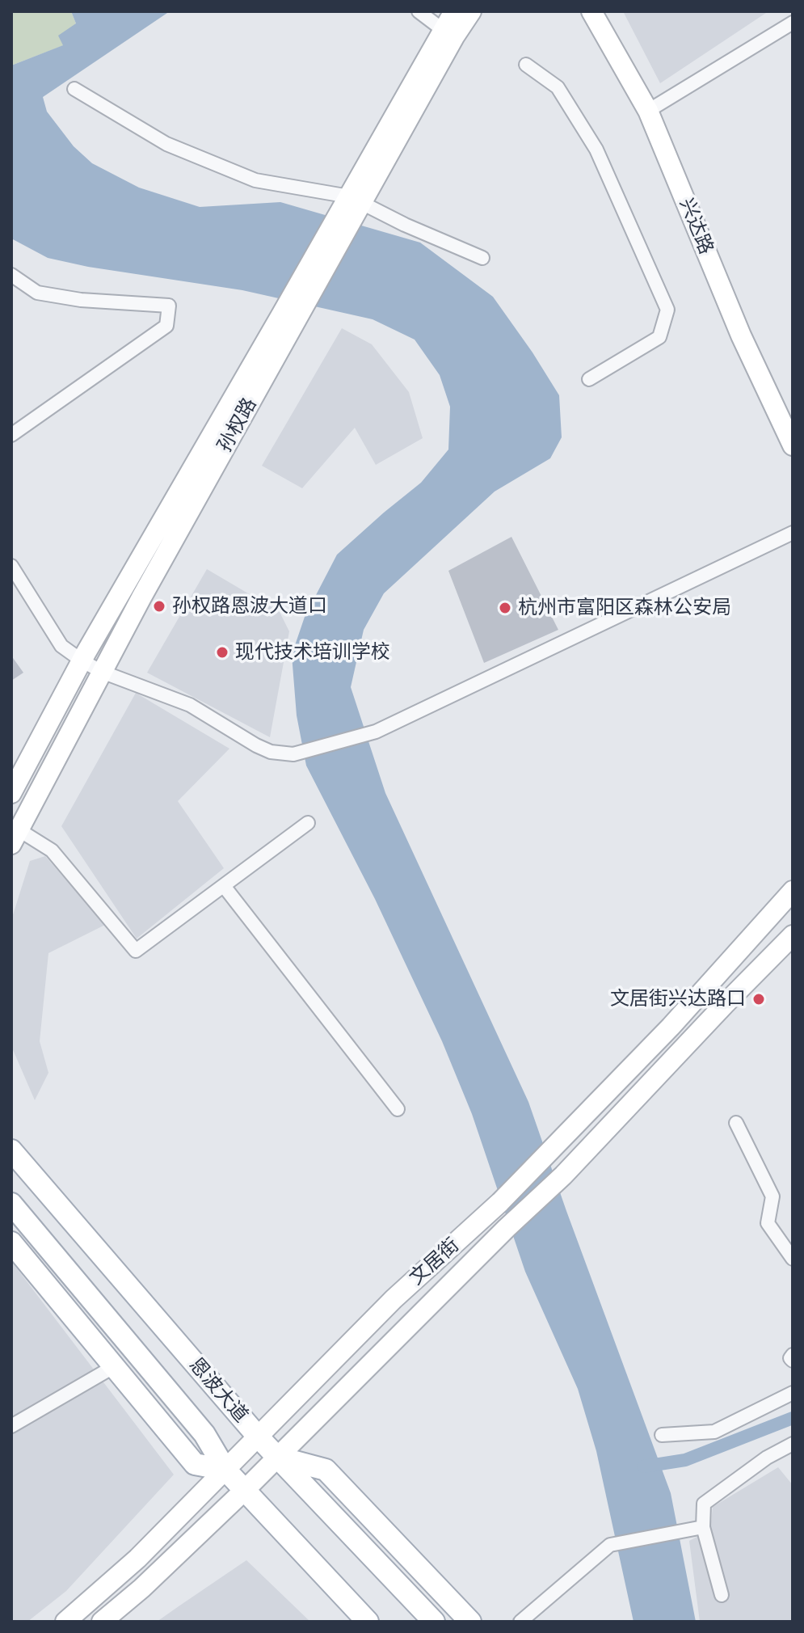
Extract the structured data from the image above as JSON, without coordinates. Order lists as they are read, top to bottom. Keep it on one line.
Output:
{"streets":{"main road":["兴达路","孙权路","文居街","恩波大道"]},"crossings":[["文居街","恩波大道"]],"places":["孙权路恩波大道口","杭州市富阳区森林公安局","现代技术培训学校","文居街兴达路口"]}
